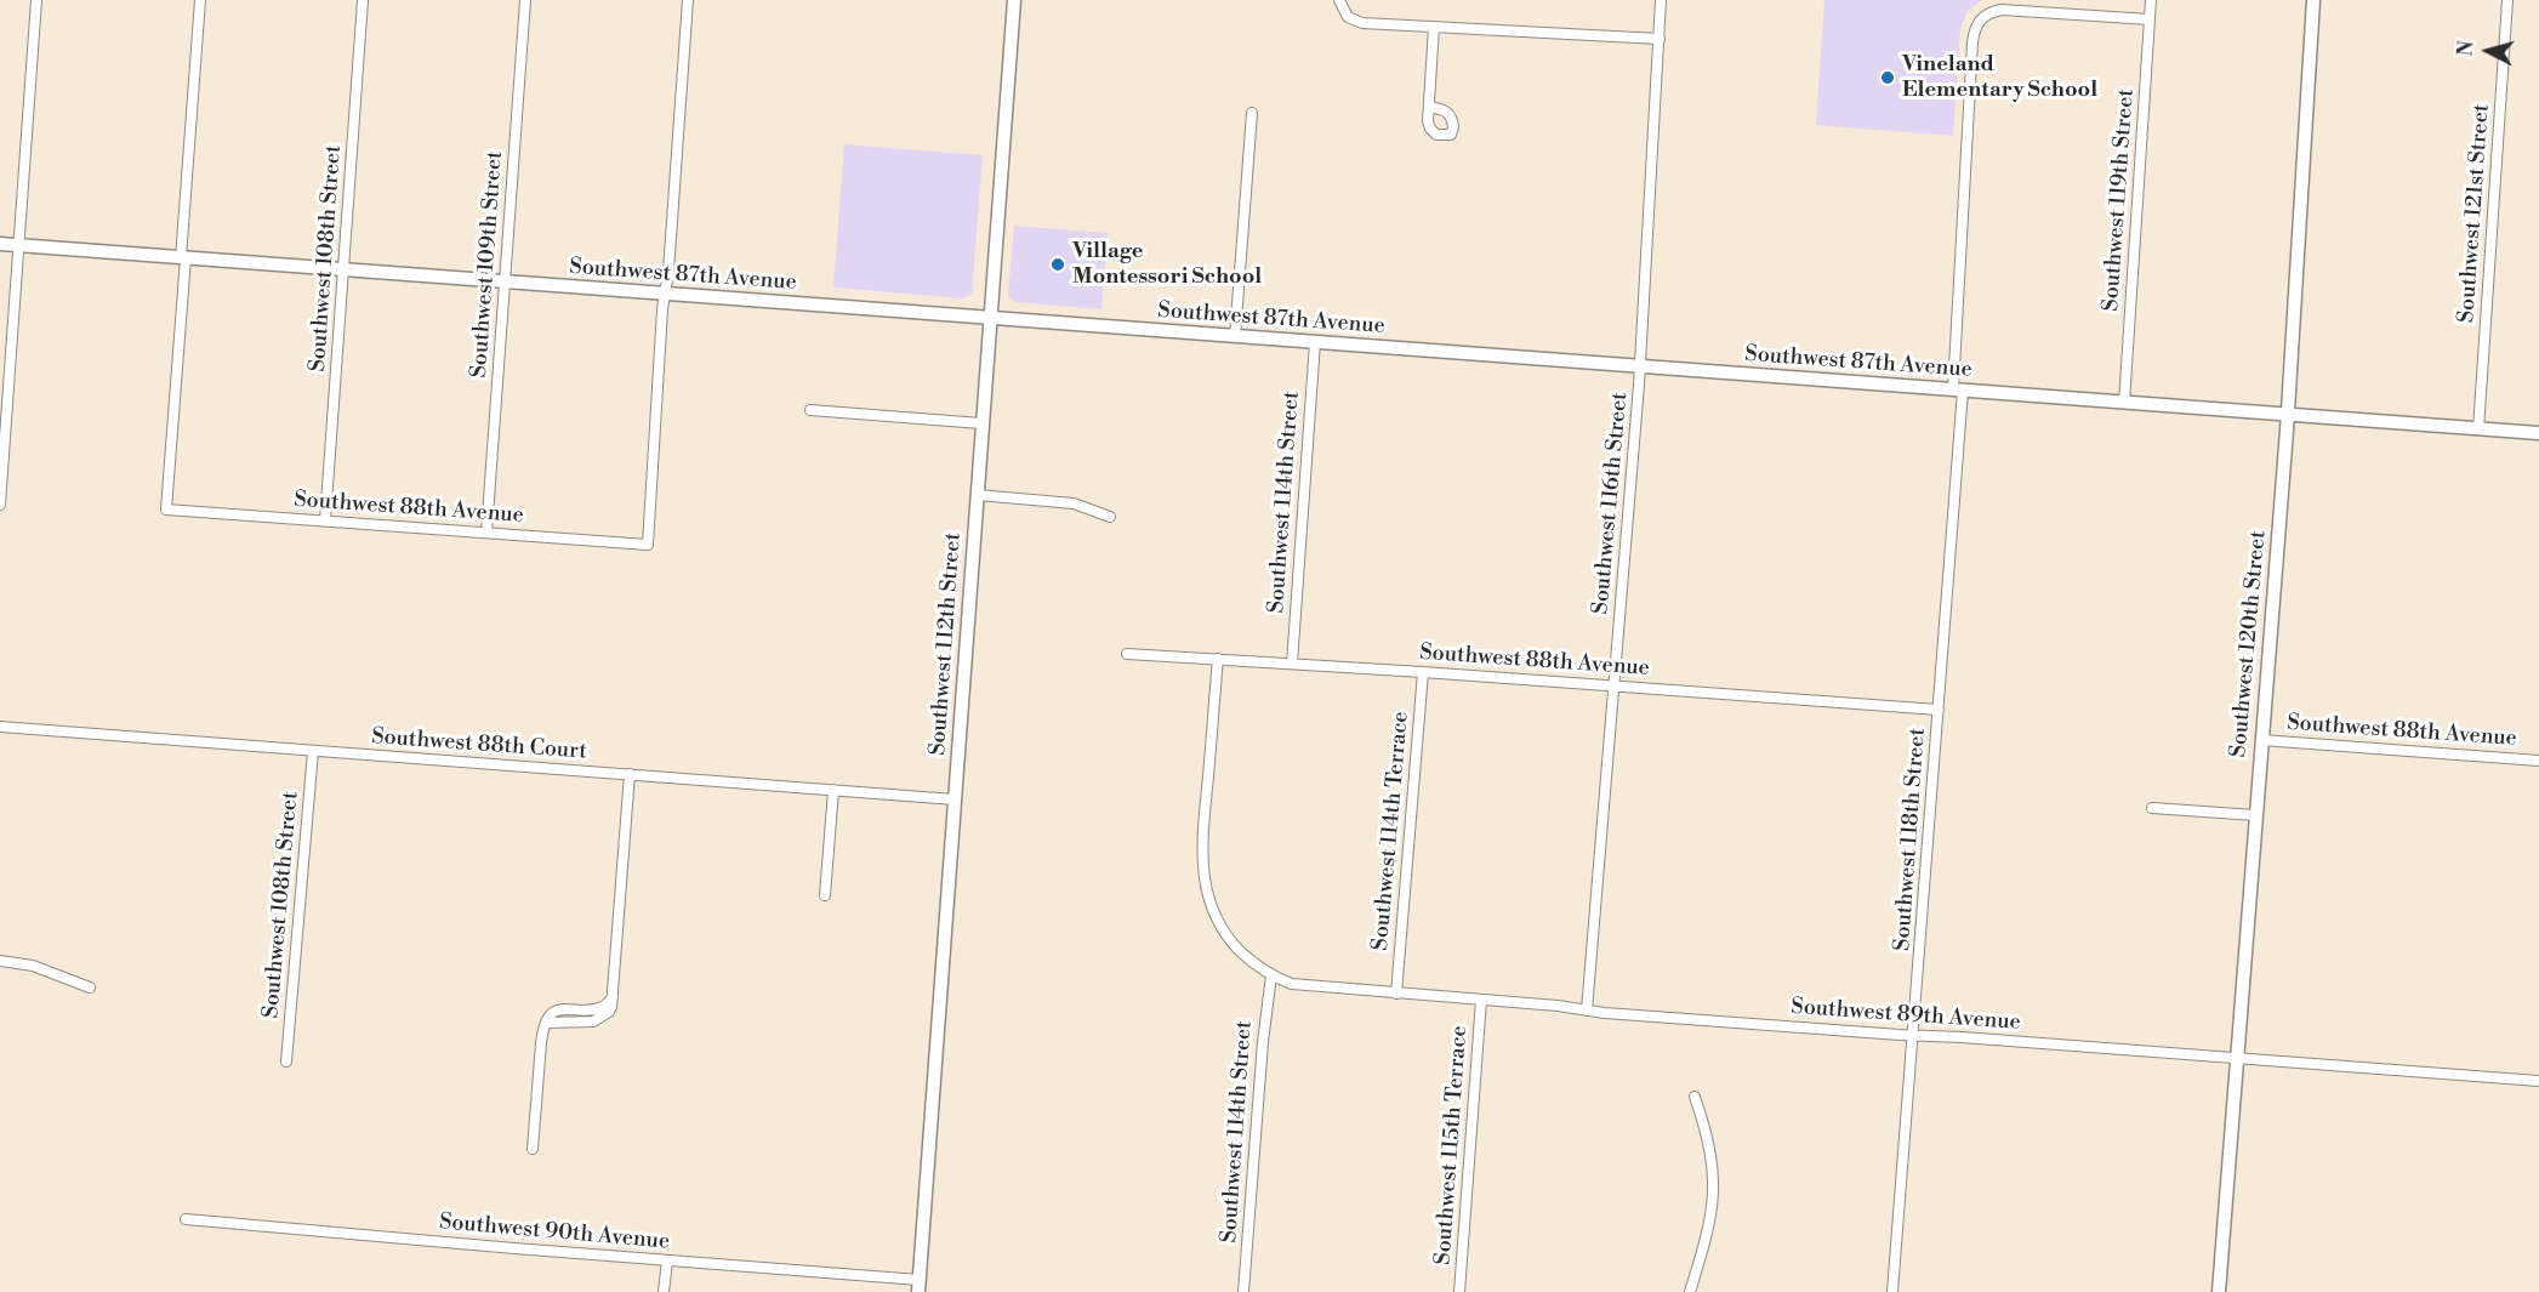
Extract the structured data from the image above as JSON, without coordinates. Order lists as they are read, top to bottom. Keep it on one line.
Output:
{"streets":{"main road":["Southwest 87th Avenue","Southwest 112th Street","Southwest 120th Street"],"street":["Southwest 119th Street","Southwest 121st Street","Southwest 108th Street","Southwest 109th Street","Southwest 114th Street","Southwest 116th Street","Southwest 88th Avenue","Southwest 88th Court","Southwest 114th Terrace","Southwest 118th Street","Southwest 89th Avenue","Southwest 115th Terrace","Southwest 90th Avenue"]},"crossings":[["Southwest 119th Street","Southwest 87th Avenue"],["Southwest 119th Street","Southwest 118th Street"],["Southwest 121st Street","Southwest 87th Avenue"],["Southwest 108th Street","Southwest 87th Avenue"],["Southwest 108th Street","Southwest 88th Avenue"],["Southwest 108th Street","Southwest 88th Court"],["Southwest 109th Street","Southwest 87th Avenue"],["Southwest 109th Street","Southwest 88th Avenue"],["Southwest 87th Avenue","Southwest 114th Street"],["Southwest 87th Avenue","Southwest 116th Street"],["Southwest 87th Avenue","Southwest 88th Avenue"],["Southwest 87th Avenue","Southwest 112th Street"],["Southwest 87th Avenue","Southwest 120th Street"],["Southwest 87th Avenue","Southwest 118th Street"],["Southwest 114th Street","Southwest 88th Avenue"],["Southwest 114th Street","Southwest 89th Avenue"],["Southwest 116th Street","Southwest 88th Avenue"],["Southwest 116th Street","Southwest 89th Avenue"],["Southwest 88th Avenue","Southwest 120th Street"],["Southwest 88th Avenue","Southwest 114th Terrace"],["Southwest 88th Avenue","Southwest 118th Street"],["Southwest 112th Street","Southwest 88th Court"],["Southwest 112th Street","Southwest 90th Avenue"],["Southwest 120th Street","Southwest 89th Avenue"],["Southwest 114th Terrace","Southwest 89th Avenue"],["Southwest 118th Street","Southwest 89th Avenue"],["Southwest 89th Avenue","Southwest 115th Terrace"]],"places":["Vineland Elementary School","Village Montessori School"],"north":"left"}
